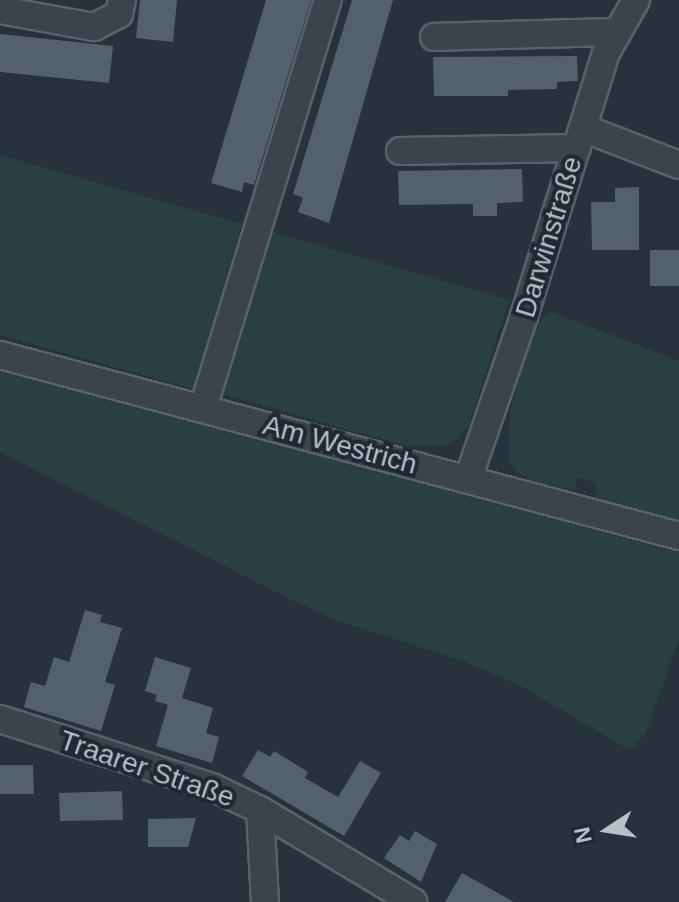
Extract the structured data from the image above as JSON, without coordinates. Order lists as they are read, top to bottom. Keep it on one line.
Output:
{"streets":{"street":["Darwinstraße","Am Westrich","Traarer Straße"]},"crossings":[["Darwinstraße","Am Westrich"]],"north":"left"}
